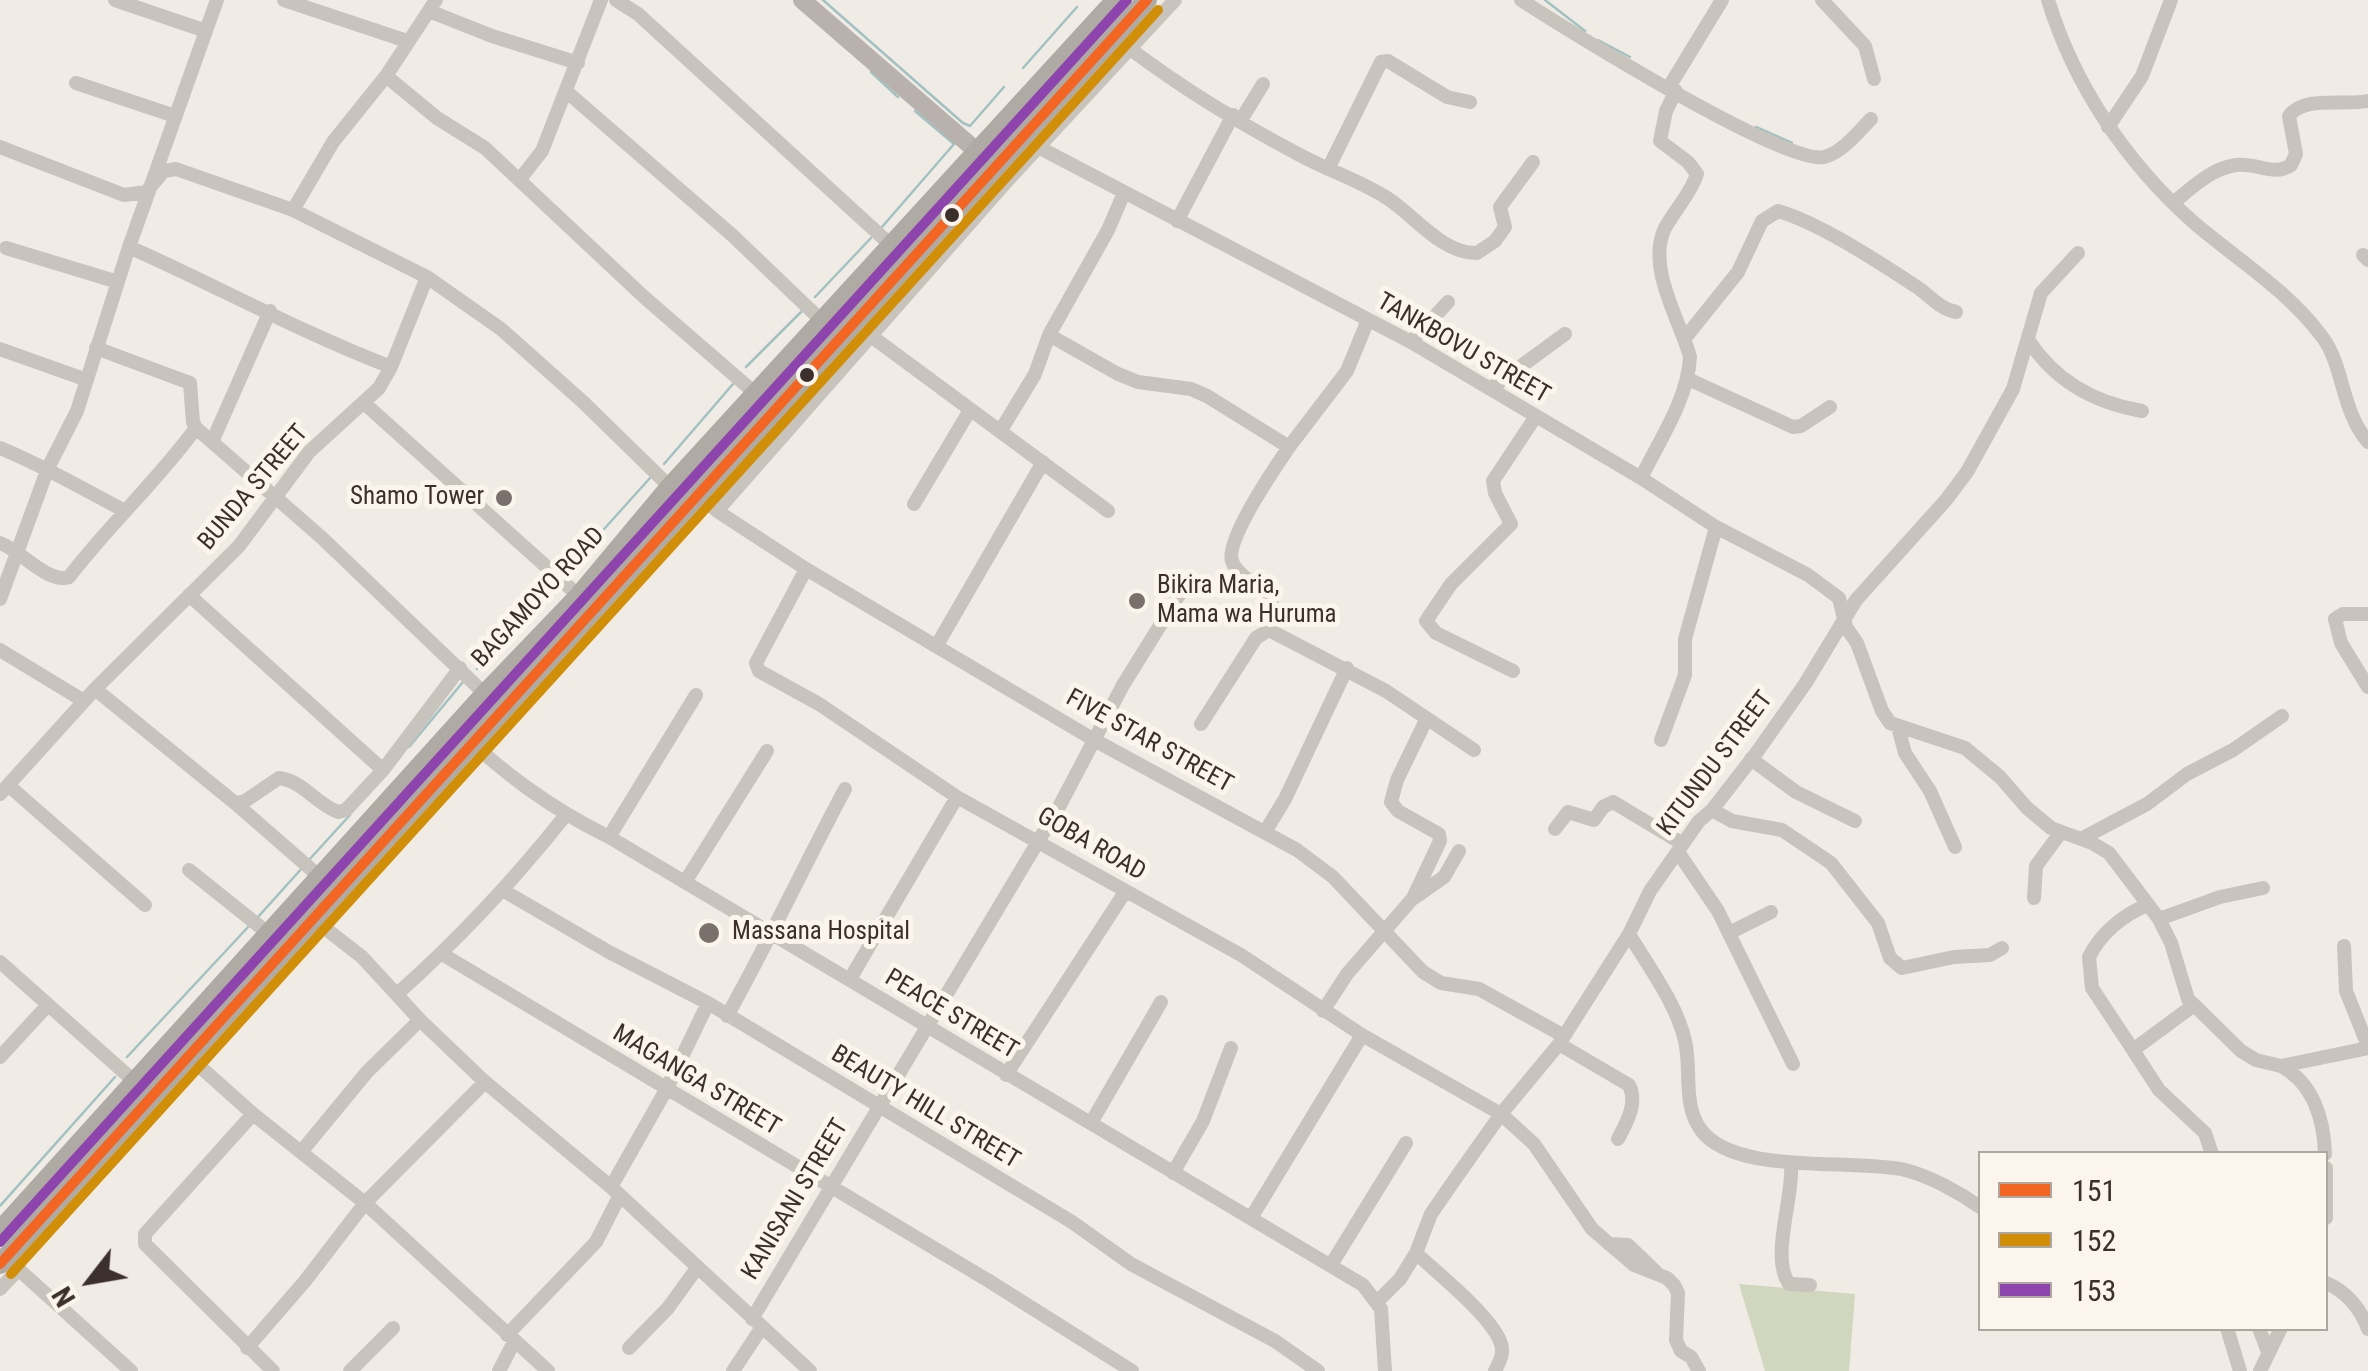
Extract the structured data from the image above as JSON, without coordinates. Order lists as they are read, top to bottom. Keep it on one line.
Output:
{"streets":{"highway":["BAGAMOYO ROAD"],"street":["TANKBOVU STREET","BUNDA STREET","FIVE STAR STREET","KITUNDU STREET","GOBA ROAD","PEACE STREET","MAGANGA STREET","BEAUTY HILL STREET","KANISANI STREET"]},"crossings":[["TANKBOVU STREET","KITUNDU STREET"],["BAGAMOYO ROAD","FIVE STAR STREET"],["BAGAMOYO ROAD","PEACE STREET"],["FIVE STAR STREET","KITUNDU STREET"],["FIVE STAR STREET","GOBA ROAD"],["FIVE STAR STREET","KANISANI STREET"],["KITUNDU STREET","GOBA ROAD"],["KITUNDU STREET","PEACE STREET"],["GOBA ROAD","KANISANI STREET"],["PEACE STREET","KANISANI STREET"],["MAGANGA STREET","KANISANI STREET"],["BEAUTY HILL STREET","KANISANI STREET"]],"places":["Shamo Tower","Bikira Maria, Mama wa Huruma","Massana Hospital"],"lines":["transit line 151","transit line 153","transit line 152"],"legend":["151","152","153"],"north":"bottom left"}
